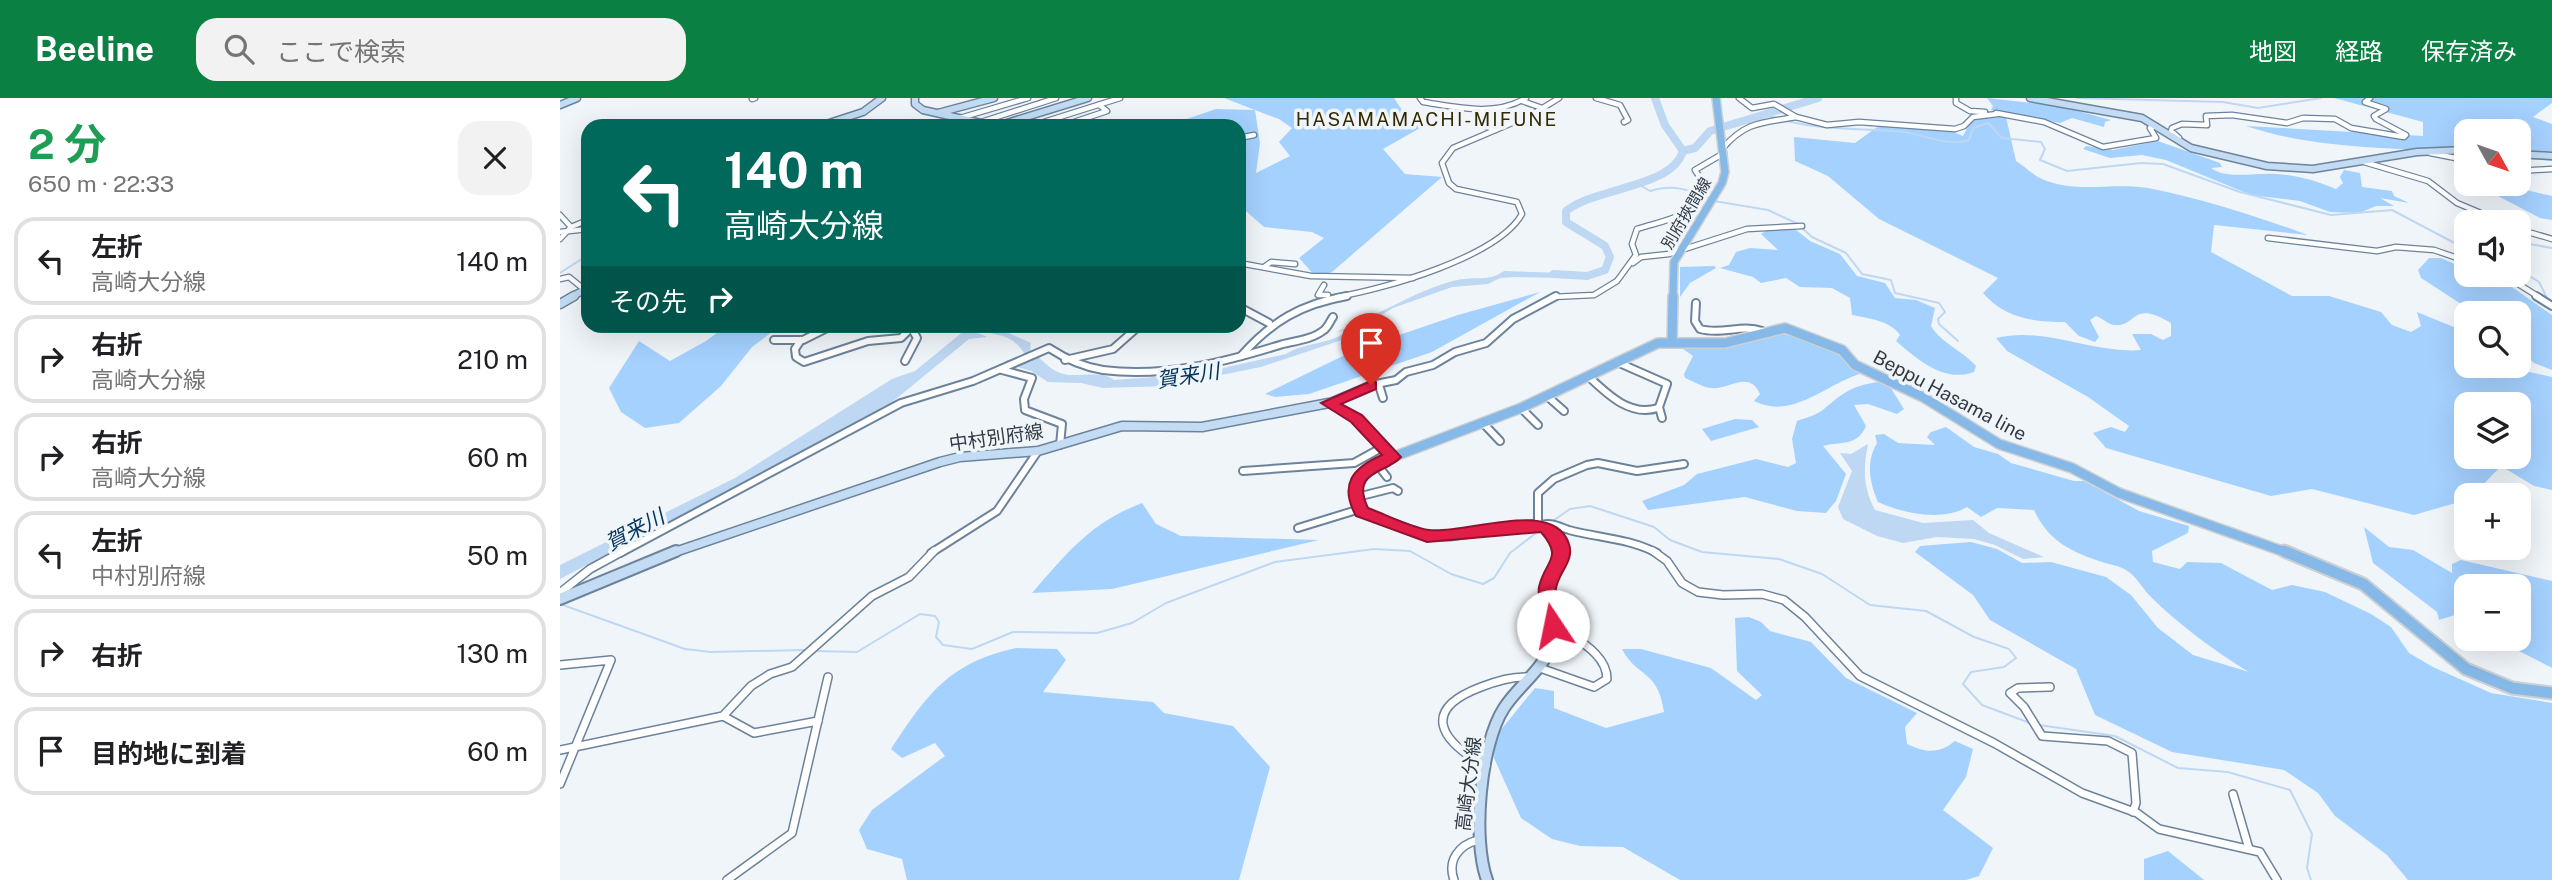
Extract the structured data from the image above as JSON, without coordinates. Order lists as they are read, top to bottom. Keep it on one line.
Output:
{"streets":{"main road":["別府挾間線","Beppu Hasama line","中村別府線","高崎大分線"]},"crossings":[["別府挾間線","Beppu Hasama line"]],"districts":["HASAMAMACHI-MIFUNE"],"water":["賀来川"],"north":"bottom right","page":{"header":"Beeline","search":"ここで検索","nav":["地図","経路","保存済み"],"heading":["2 分","650 m · 22:33"],"map_buttons":["+","−"],"turn":["140 m","高崎大分線"],"list":[{"name":"左折","note":"高崎大分線","value":"140 m"},{"name":"右折","note":"高崎大分線","value":"210 m"},{"name":"右折","note":"高崎大分線","value":"60 m"},{"name":"左折","note":"中村別府線","value":"50 m"},{"name":"右折","value":"130 m"},{"name":"目的地に到着","value":"60 m"}],"then":"その先"}}
